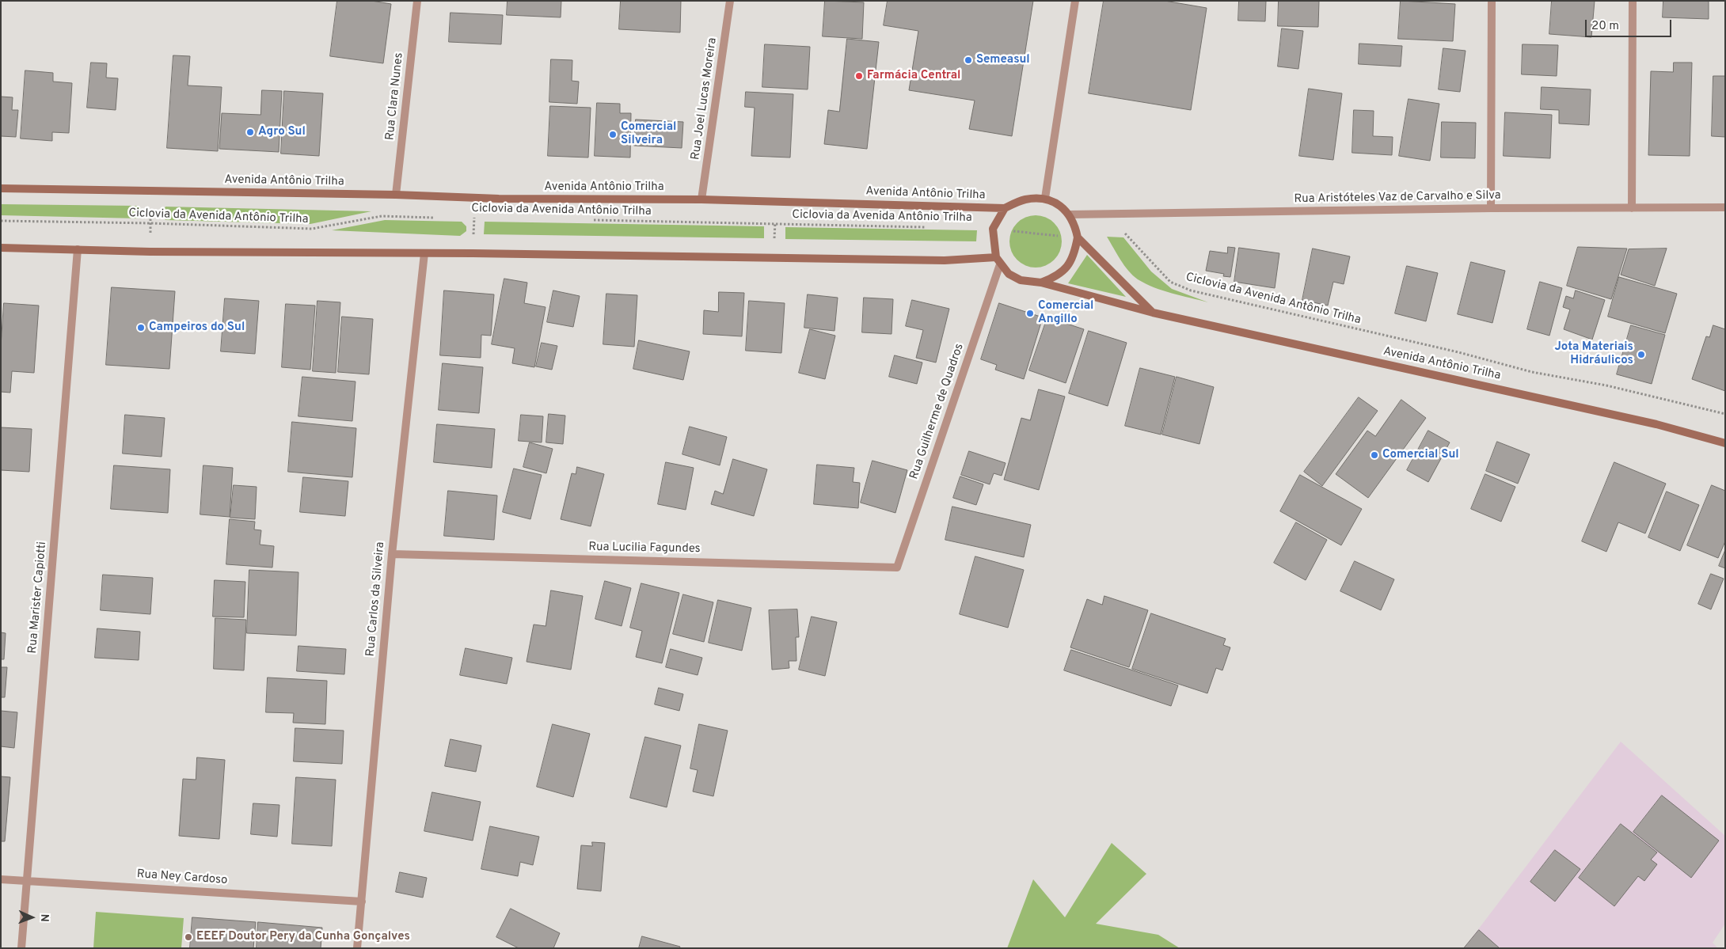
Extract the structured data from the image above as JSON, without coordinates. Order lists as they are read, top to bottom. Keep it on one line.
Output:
{"streets":{"main road":["Avenida Antônio Trilha"],"street":["Rua Clara Nunes","Rua Joel Lucas Moreira","Rua Aristóteles Vaz de Carvalho e Silva","Rua Guilherme de Quadros","Rua Lucilia Fagundes","Rua Marister Capiotti","Rua Carlos da Silveira","Rua Ney Cardoso"],"path":["Ciclovia da Avenida Antônio Trilha"]},"crossings":[["Rua Clara Nunes","Avenida Antônio Trilha"],["Rua Joel Lucas Moreira","Avenida Antônio Trilha"],["Avenida Antônio Trilha","Rua Guilherme de Quadros"],["Rua Guilherme de Quadros","Rua Lucilia Fagundes"],["Rua Lucilia Fagundes","Rua Carlos da Silveira"],["Rua Marister Capiotti","Rua Ney Cardoso"],["Rua Carlos da Silveira","Rua Ney Cardoso"]],"places":["Semeasul","Farmácia Central","Agro Sul","Comercial Silveira","Comercial Angillo","Campeiros do Sul","Jota Materiais Hidráulicos","Comercial Sul","EEEF Doutor Pery da Cunha Gonçalves"],"scale_bar":"20 m","north":"right"}
